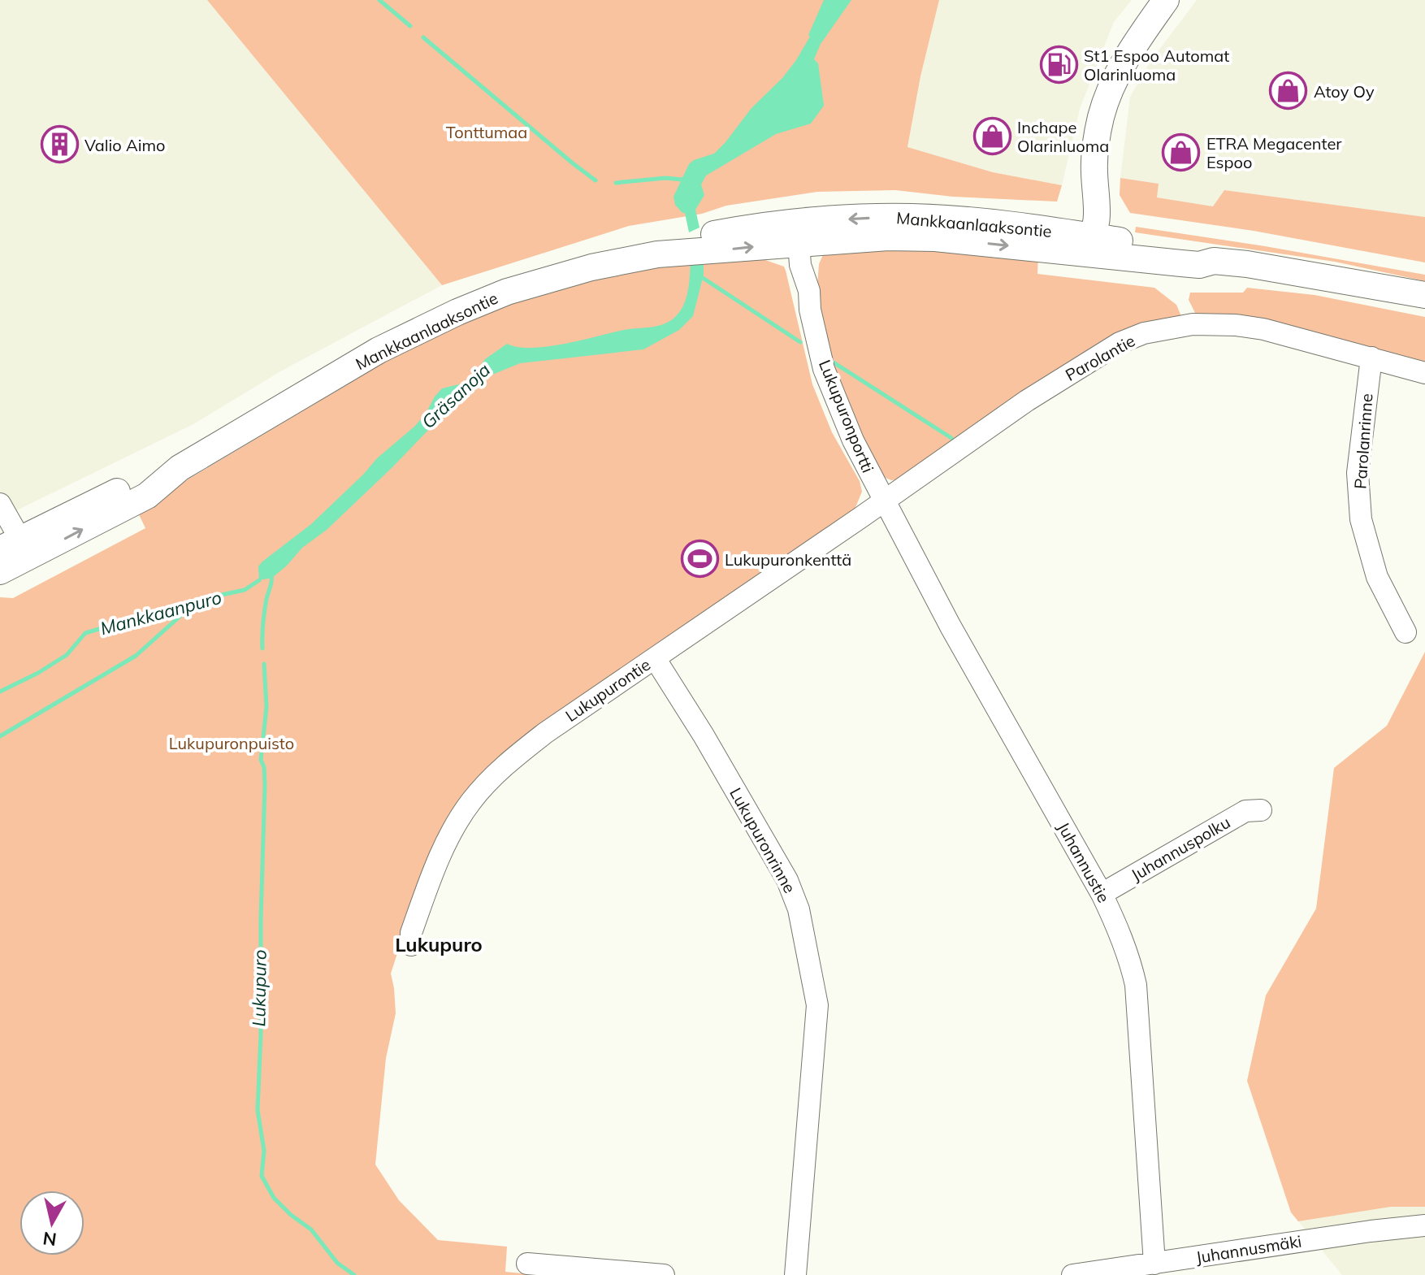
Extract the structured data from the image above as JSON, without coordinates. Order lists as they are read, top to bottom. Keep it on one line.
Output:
{"streets":{"main road":["Mankkaanlaaksontie"],"street":["Parolantie","Lukupuronportti","Parolanrinne","Lukupurontie","Lukupuronrinne","Juhannuspolku","Juhannustie","Juhannusmäki"]},"crossings":[["Mankkaanlaaksontie","Lukupuronportti"],["Parolantie","Lukupuronportti"],["Parolantie","Parolanrinne"],["Parolantie","Lukupurontie"],["Parolantie","Juhannustie"],["Lukupuronportti","Lukupurontie"],["Lukupuronportti","Juhannustie"],["Lukupurontie","Lukupuronrinne"],["Lukupurontie","Juhannustie"],["Juhannuspolku","Juhannustie"],["Juhannustie","Juhannusmäki"]],"districts":["Lukupuro"],"water":["Gräsanoja","Mankkaanpuro","Lukupuro"],"parks":["Tonttumaa","Lukupuronpuisto"],"places":{"fuel station":["St1 Espoo Automat Olarinluoma"],"shop":["Atoy Oy","Inchape Olarinluoma","ETRA Megacenter Espoo"],"building":["Valio Aimo"],"sports":["Lukupuronkenttä"]},"north":"bottom"}
